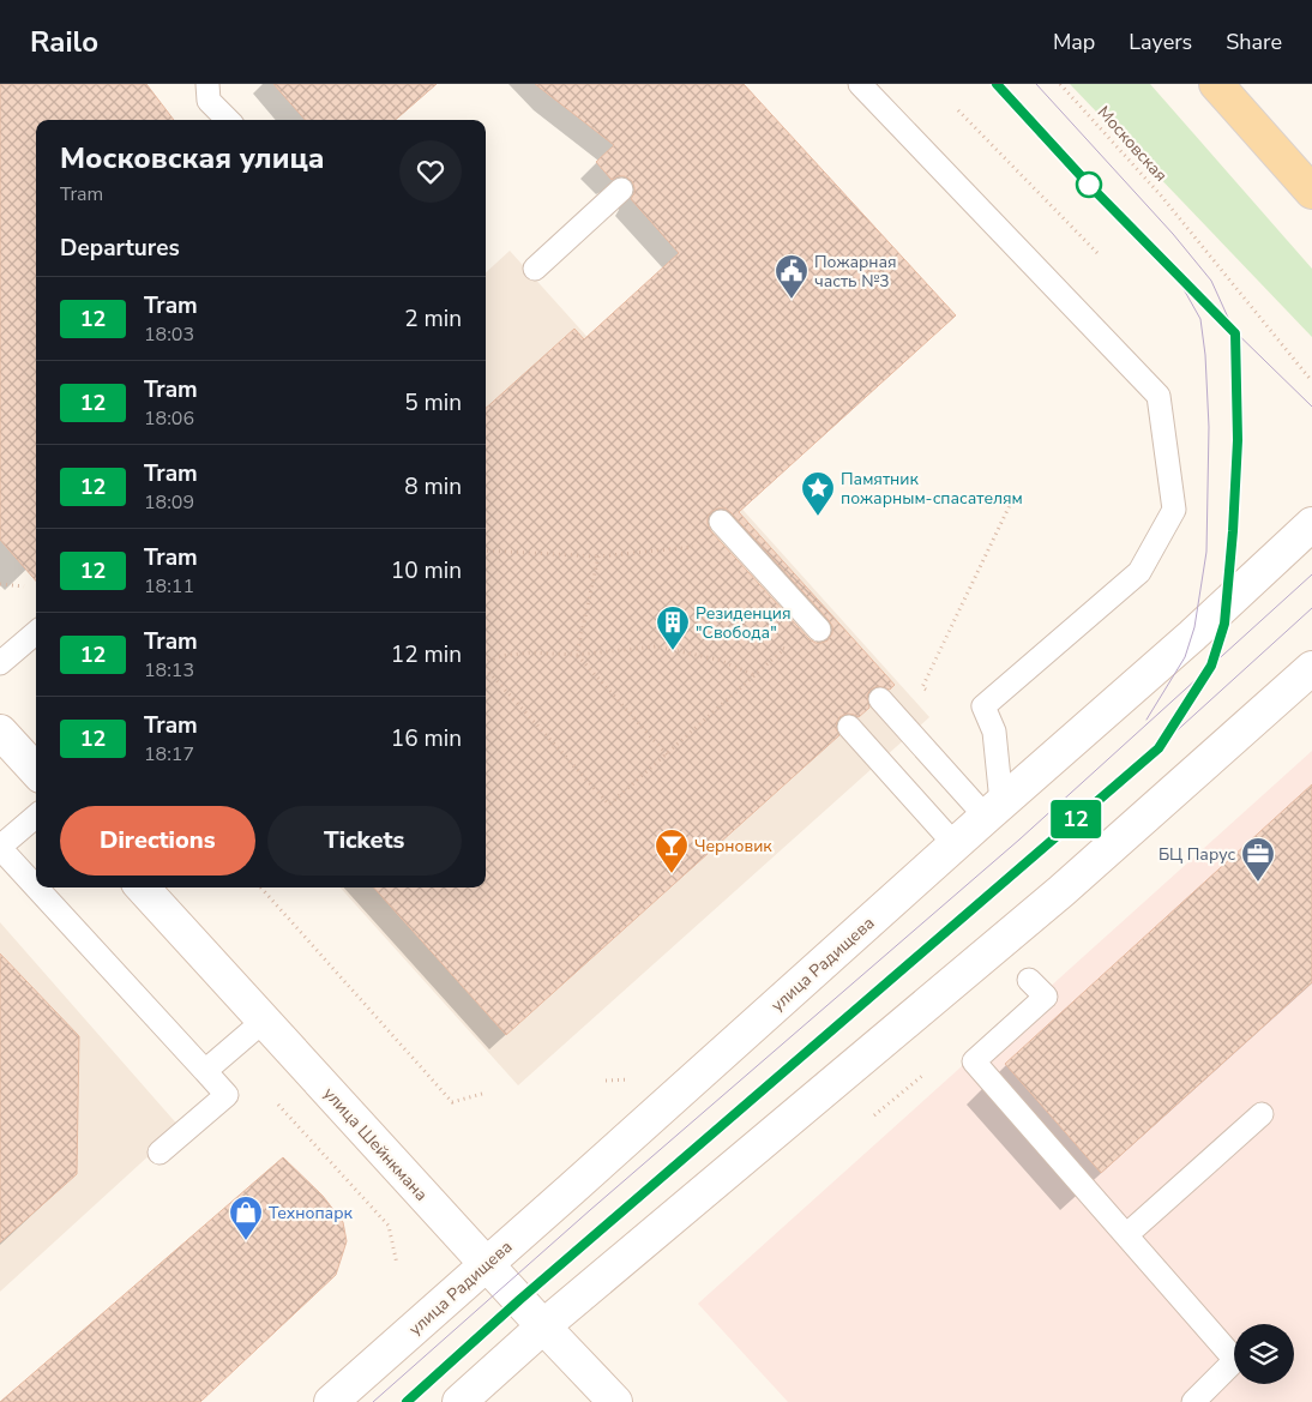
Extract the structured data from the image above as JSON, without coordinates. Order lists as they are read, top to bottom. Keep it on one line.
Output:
{"streets":{"street":["улица Радищева","улица Шейнкмана"],"path":["Московская"]},"crossings":[["улица Радищева","улица Шейнкмана"]],"places":{"public building":["Пожарная часть №3"],"place":["Памятник пожарным-спасателям"],"building":["Резиденция \"Свобода\""],"bar":["Черновик"],"office":["БЦ Парус"],"shop":["Технопарк"]},"lines":["tram line 12"],"page":{"header":"Railo","nav":["Map","Layers","Share"],"on_map":"12","heading":[["Московская улица","Tram"],"Departures"],"list":[{"mark":"12","name":"Tram","note":"18:03","value":"2 min"},{"mark":"12","name":"Tram","note":"18:06","value":"5 min"},{"mark":"12","name":"Tram","note":"18:09","value":"8 min"},{"mark":"12","name":"Tram","note":"18:11","value":"10 min"},{"mark":"12","name":"Tram","note":"18:13","value":"12 min"},{"mark":"12","name":"Tram","note":"18:17","value":"16 min"}],"buttons":["Directions","Tickets"]}}
